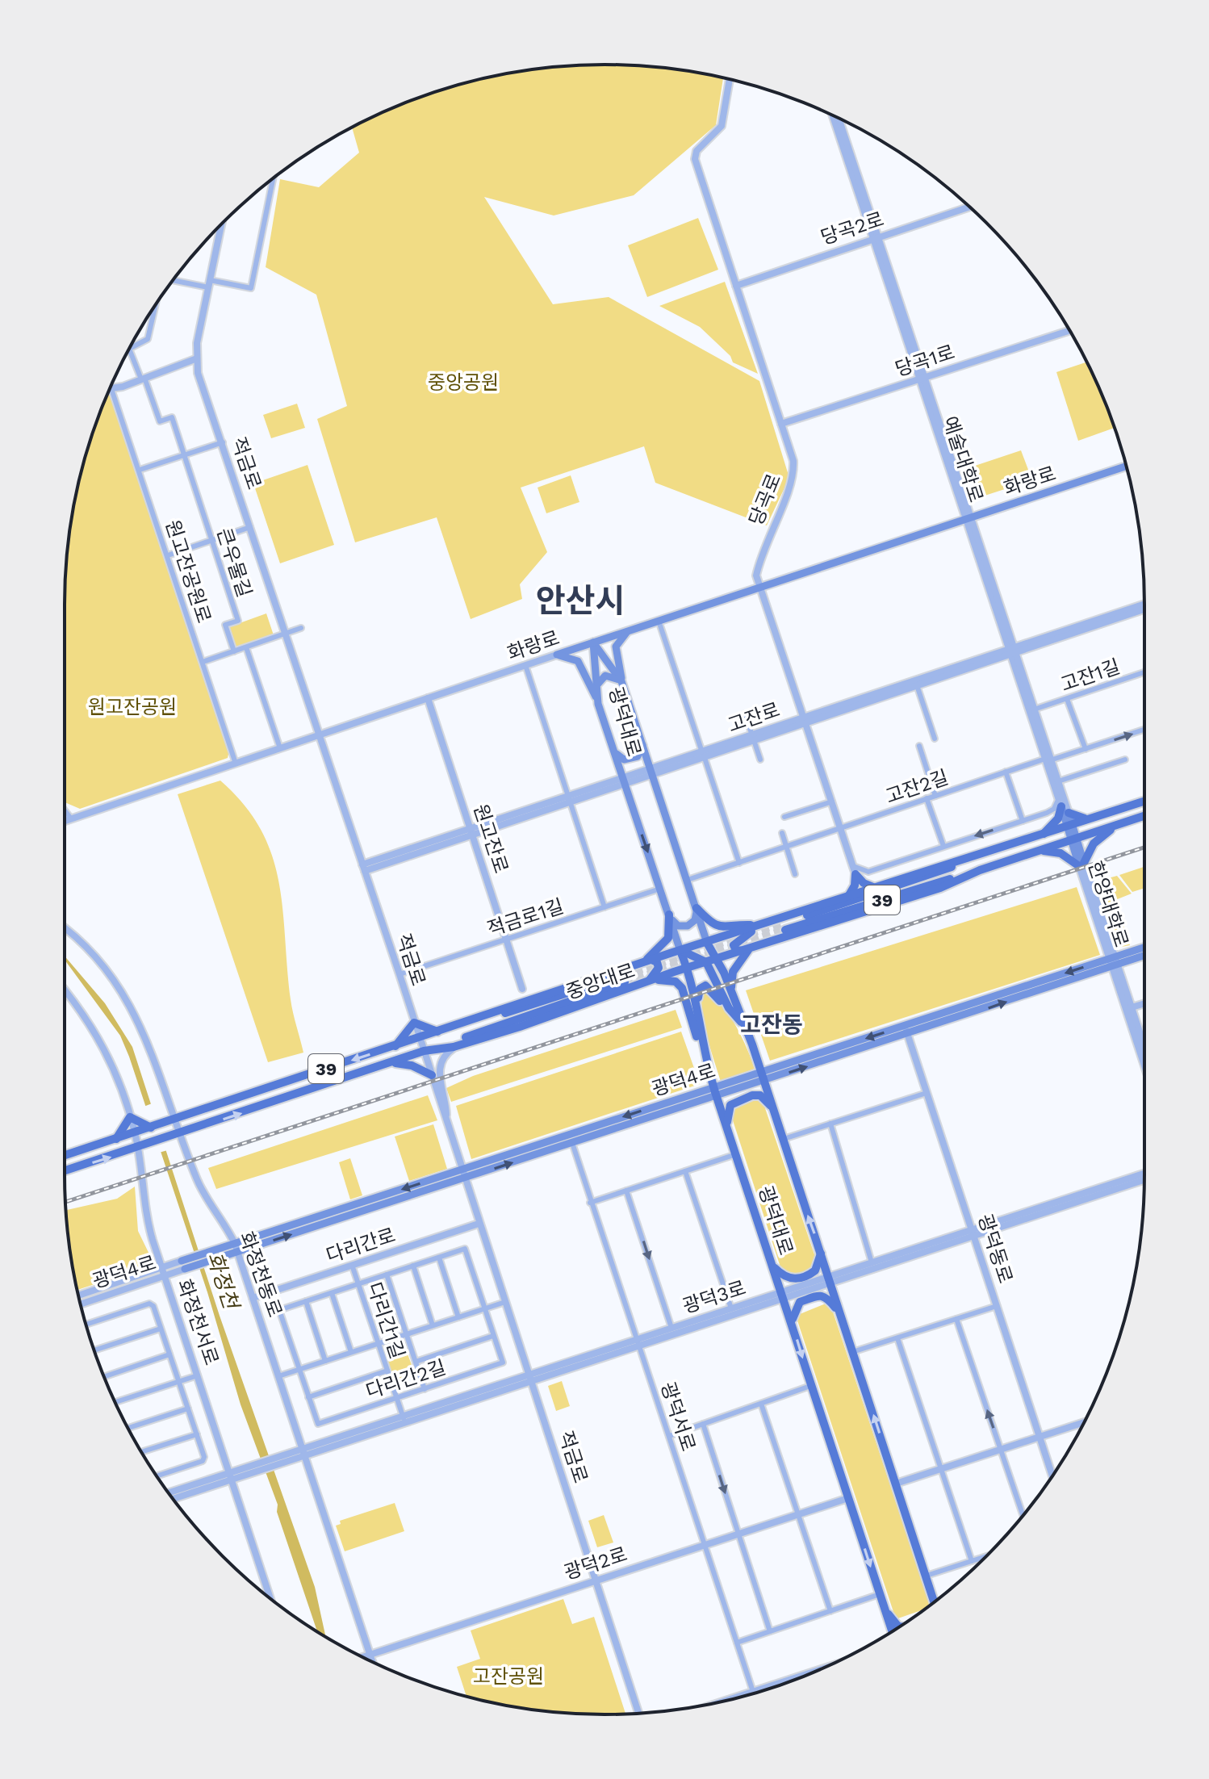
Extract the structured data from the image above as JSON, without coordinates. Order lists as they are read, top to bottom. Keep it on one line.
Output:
{"streets":{"main road":["예술대학로","화랑로","광덕대로","39","한양대학로","중앙대로","광덕4로"],"street":["당곡2로","당곡1로","적금로","당곡로","큰우물길","원고잔공원로","고잔1길","고잔로","고잔2길","원고잔로","적금로1길","다리간로","광덕동로","화정천동로","광덕3로","다리간1길","화정천서로","다리간2길","광덕서로","광덕2로"]},"crossings":[["당곡2로","예술대학로"],["당곡2로","당곡로"],["당곡1로","예술대학로"],["당곡1로","당곡로"],["예술대학로","화랑로"],["예술대학로","고잔1길"],["예술대학로","고잔로"],["예술대학로","고잔2길"],["예술대학로","한양대학로"],["예술대학로","중앙대로"],["적금로","화랑로"],["적금로","고잔로"],["적금로","적금로1길"],["적금로","중앙대로"],["적금로","광덕4로"],["적금로","다리간로"],["적금로","광덕3로"],["적금로","광덕2로"],["화랑로","당곡로"],["화랑로","원고잔공원로"],["화랑로","광덕대로"],["화랑로","원고잔로"],["당곡로","고잔로"],["당곡로","고잔2길"],["고잔로","광덕대로"],["고잔로","원고잔로"],["광덕대로","고잔2길"],["광덕대로","적금로1길"],["광덕대로","중앙대로"],["광덕대로","광덕4로"],["광덕대로","광덕3로"],["광덕대로","광덕2로"],["원고잔로","적금로1길"],["39","중앙대로"],["한양대학로","중앙대로"],["한양대학로","광덕4로"],["중앙대로","화정천동로"],["중앙대로","화정천서로"],["광덕4로","광덕동로"],["광덕4로","화정천동로"],["광덕4로","화정천서로"],["광덕4로","광덕서로"],["다리간로","화정천동로"],["다리간로","다리간1길"],["광덕동로","광덕3로"],["화정천동로","광덕3로"],["화정천동로","광덕2로"],["광덕3로","다리간1길"],["광덕3로","화정천서로"],["광덕3로","광덕서로"],["다리간1길","다리간2길"],["광덕서로","광덕2로"]],"districts":["안산시","고잔동"],"water":["화정천"],"parks":["중앙공원","원고잔공원","고잔공원"]}
